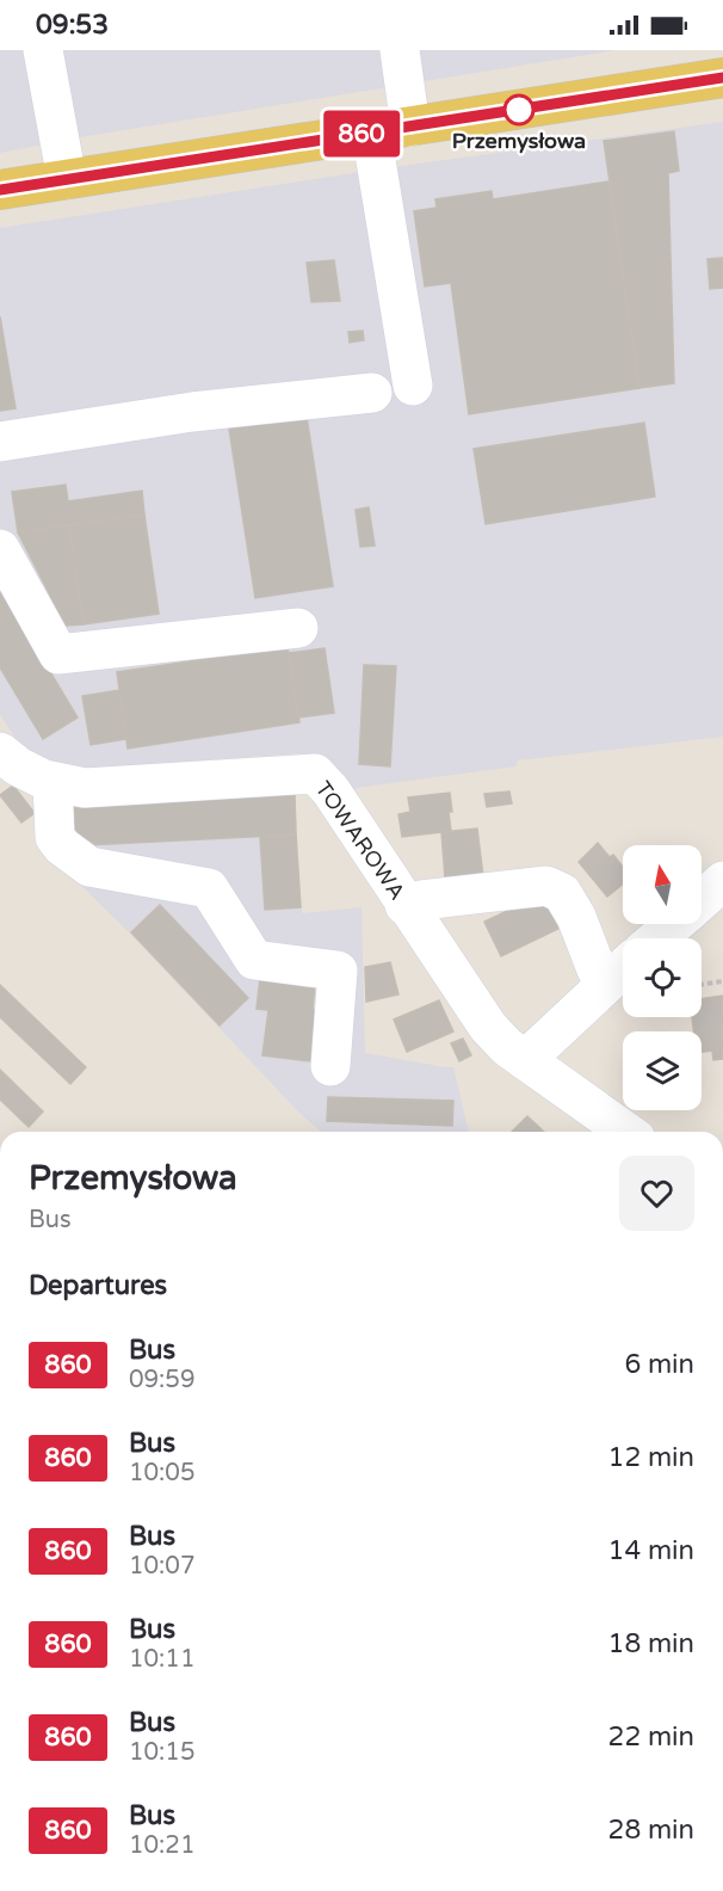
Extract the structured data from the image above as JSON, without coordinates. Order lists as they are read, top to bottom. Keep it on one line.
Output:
{"streets":{"street":["TOWAROWA"]},"places":["Przemysłowa"],"lines":["bus line 860"],"north":"top","page":{"status":"09:53","on_map":"860","heading":[["Przemysłowa","Bus"],"Departures"],"list":[{"mark":"860","name":"Bus","note":"09:59","value":"6 min"},{"mark":"860","name":"Bus","note":"10:05","value":"12 min"},{"mark":"860","name":"Bus","note":"10:07","value":"14 min"},{"mark":"860","name":"Bus","note":"10:11","value":"18 min"},{"mark":"860","name":"Bus","note":"10:15","value":"22 min"},{"mark":"860","name":"Bus","note":"10:21","value":"28 min"}]}}
